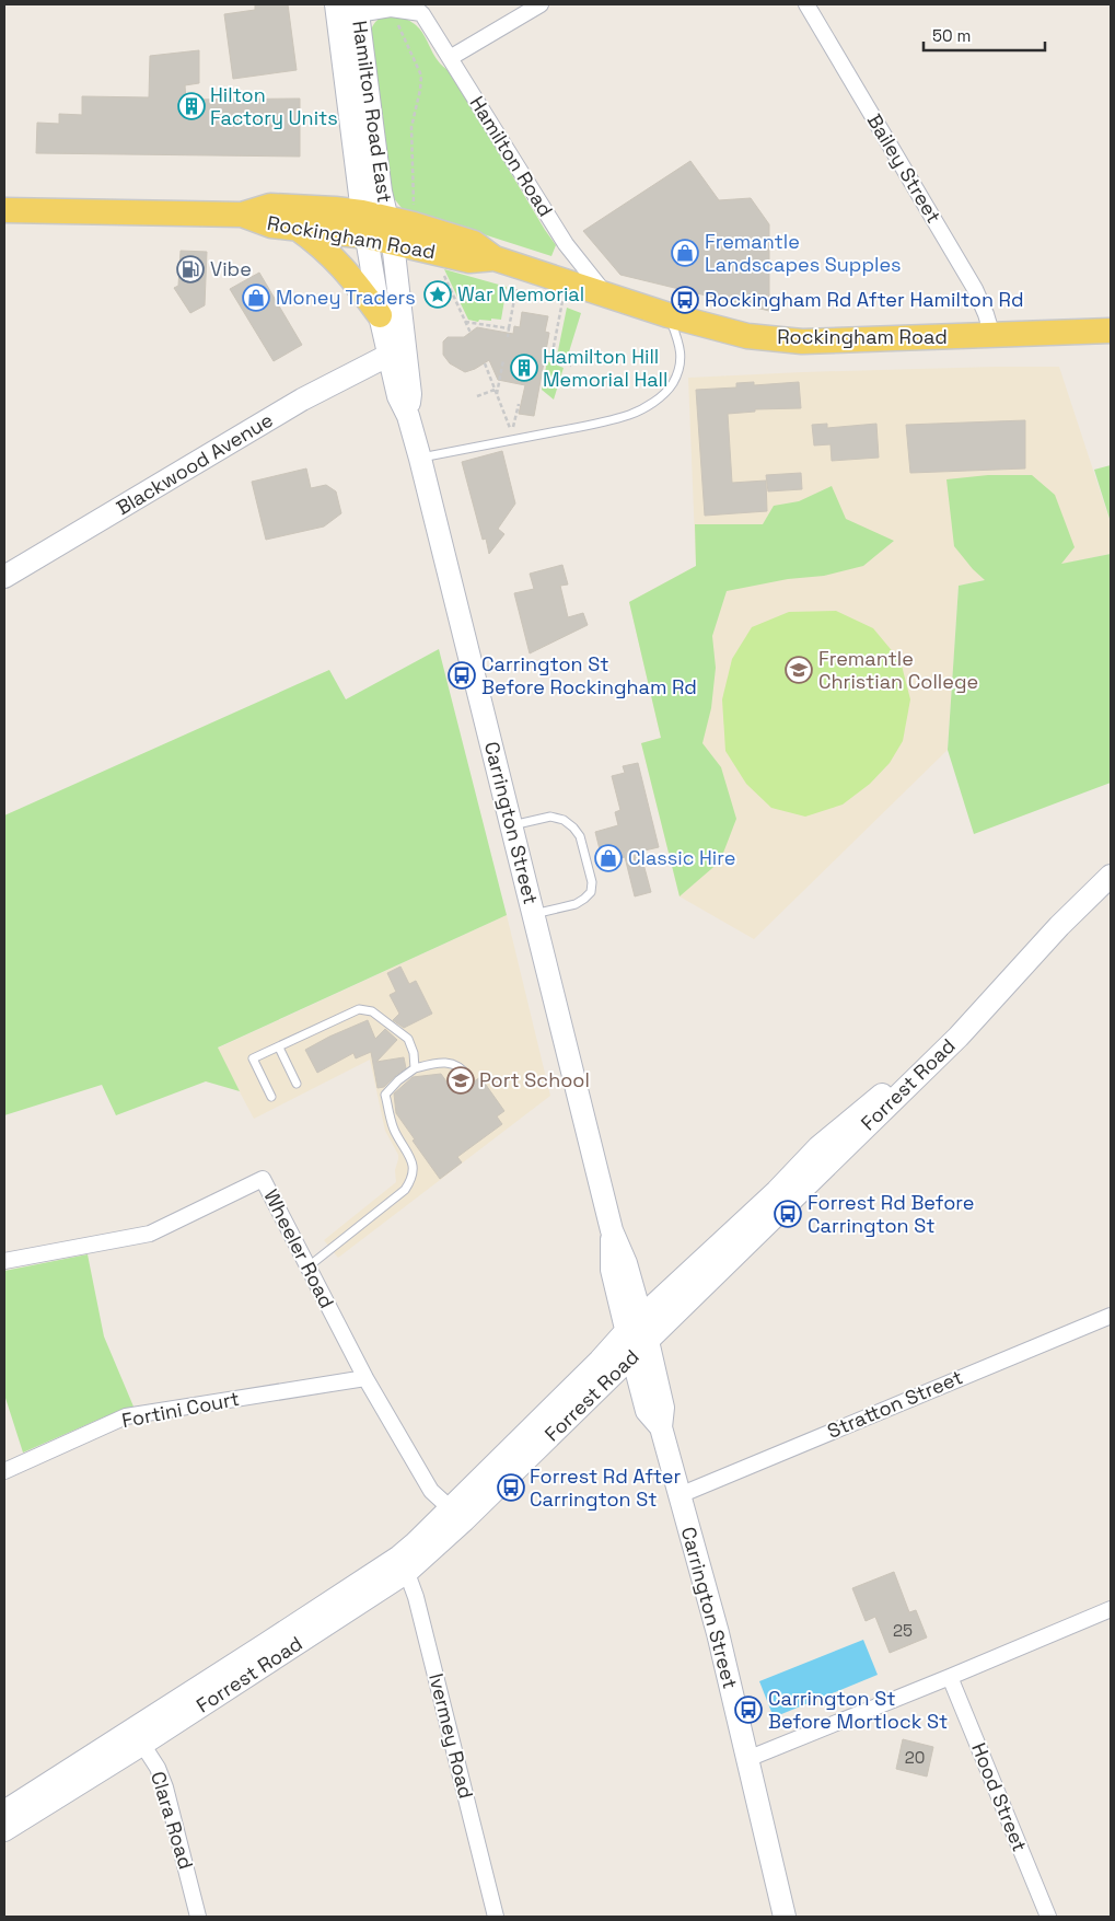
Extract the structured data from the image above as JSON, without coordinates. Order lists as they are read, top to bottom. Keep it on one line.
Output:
{"streets":{"main road":["Hamilton Road East","Rockingham Road","Blackwood Avenue","Carrington Street","Forrest Road"],"street":["Hamilton Road","Bailey Street","Wheeler Road","Stratton Street","Fortini Court","Ivermey Road","Hood Street","Clara Road"]},"crossings":[["Hamilton Road East","Hamilton Road"],["Hamilton Road East","Rockingham Road"],["Hamilton Road East","Carrington Street"],["Hamilton Road","Rockingham Road"],["Bailey Street","Rockingham Road"],["Rockingham Road","Carrington Street"],["Blackwood Avenue","Carrington Street"],["Carrington Street","Forrest Road"],["Carrington Street","Stratton Street"],["Forrest Road","Wheeler Road"],["Forrest Road","Ivermey Road"],["Forrest Road","Clara Road"],["Wheeler Road","Fortini Court"]],"places":{"building":["Hilton Factory Units","Hamilton Hill Memorial Hall"],"shop":["Fremantle Landscapes Supples","Money Traders","Classic Hire"],"fuel station":["Vibe"],"place":["War Memorial"],"bus stop":["Rockingham Rd After Hamilton Rd","Carrington St Before Rockingham Rd","Forrest Rd Before Carrington St","Forrest Rd After Carrington St","Carrington St Before Mortlock St"],"school or university":["Fremantle Christian College","Port School"]},"house_numbers":["25","20"],"scale_bar":"50 m"}
